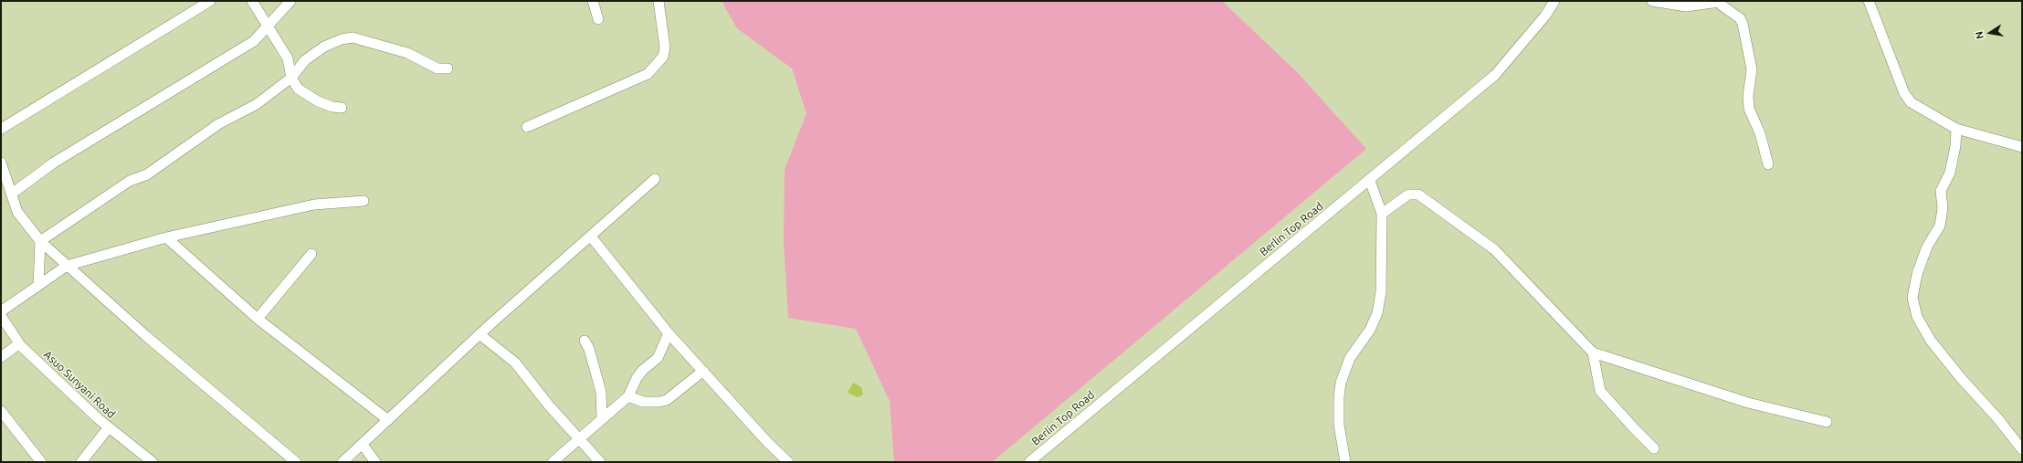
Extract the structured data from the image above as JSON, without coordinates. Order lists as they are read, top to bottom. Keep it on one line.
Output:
{"streets":{"street":["Berlin Top Road","Asuo Sunyani Road"]},"north":"left"}
